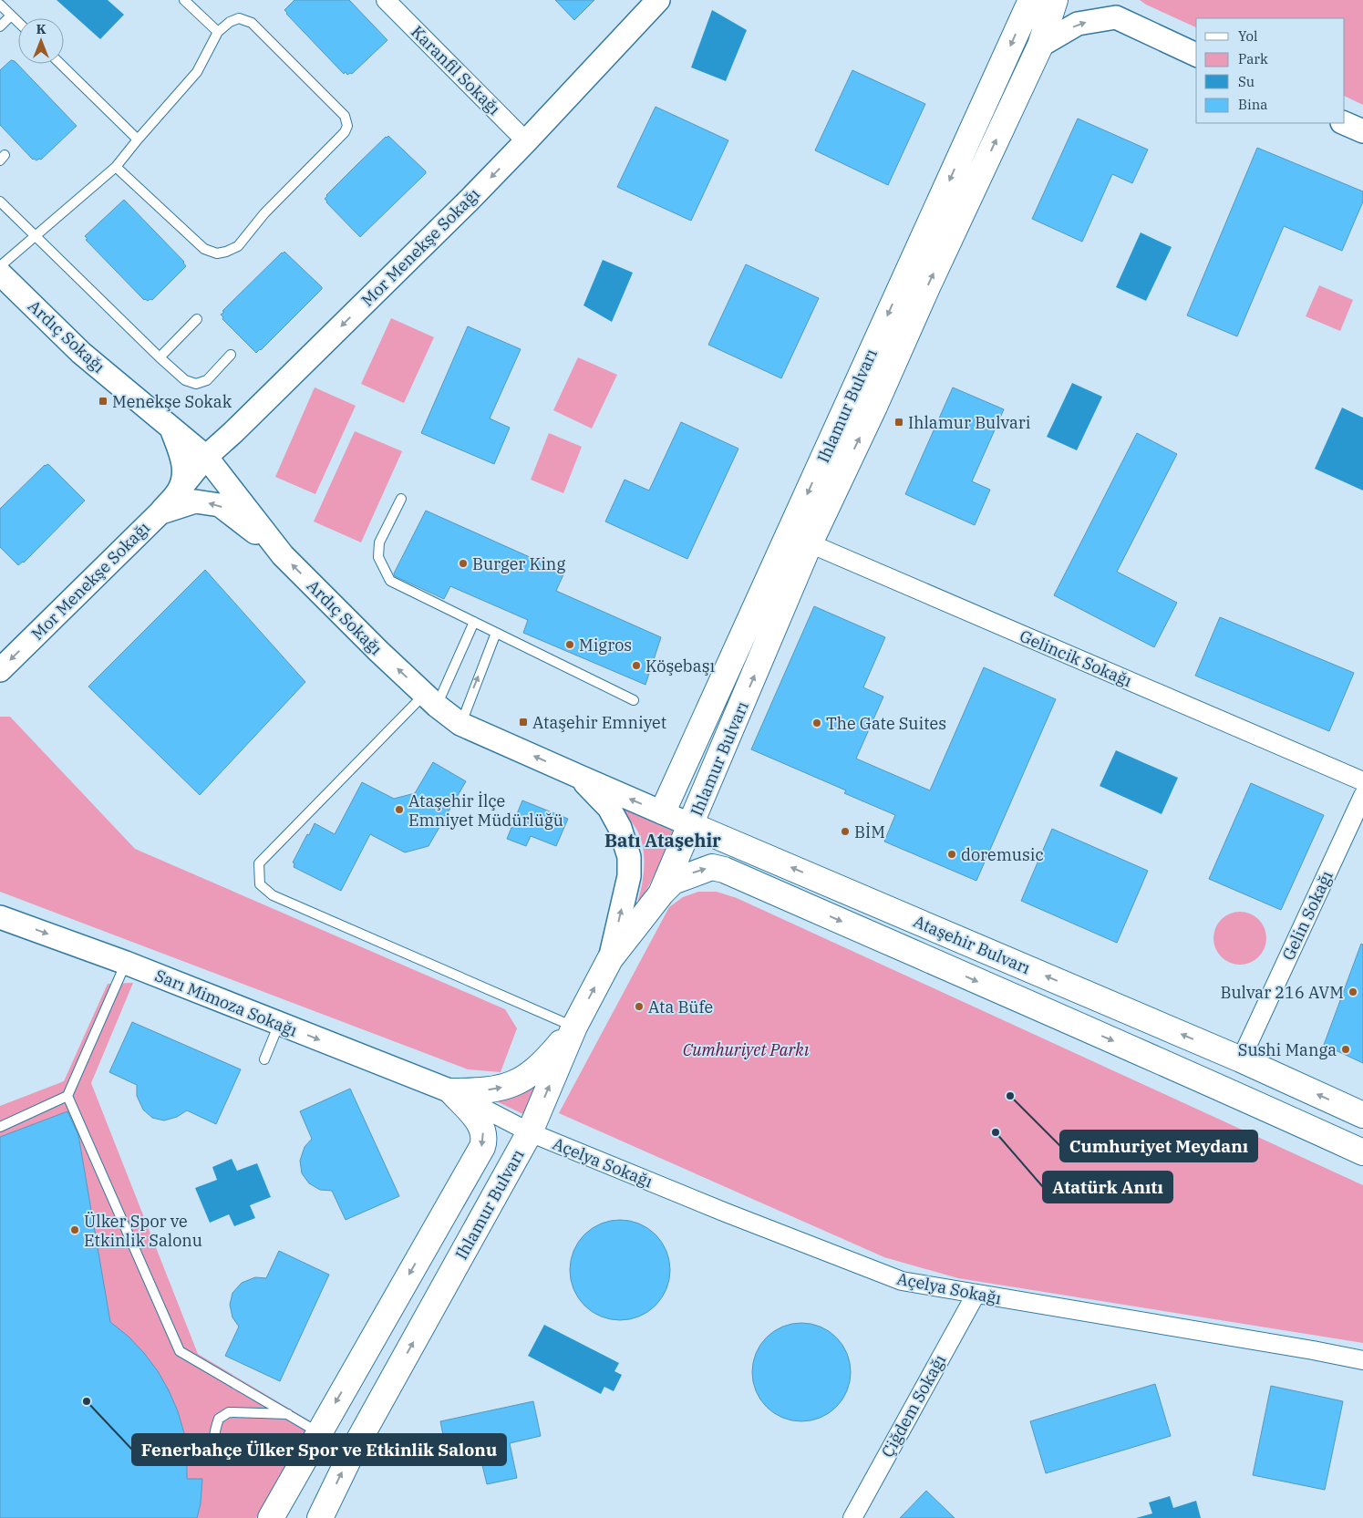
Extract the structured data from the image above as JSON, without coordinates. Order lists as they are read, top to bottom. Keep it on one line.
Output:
{"streets":{"main road":["Ihlamur Bulvarı","Ataşehir Bulvarı"],"street":["Karanfil Sokağı","Mor Menekşe Sokağı","Ardıç Sokağı","Gelincik Sokağı","Gelin Sokağı","Sarı Mimoza Sokağı","Açelya Sokağı","Çiğdem Sokağı"]},"crossings":[["Karanfil Sokağı","Mor Menekşe Sokağı"],["Mor Menekşe Sokağı","Ardıç Sokağı"],["Ardıç Sokağı","Ihlamur Bulvarı"],["Ardıç Sokağı","Ataşehir Bulvarı"],["Ihlamur Bulvarı","Gelincik Sokağı"],["Ihlamur Bulvarı","Ataşehir Bulvarı"],["Ihlamur Bulvarı","Açelya Sokağı"],["Gelin Sokağı","Ataşehir Bulvarı"],["Sarı Mimoza Sokağı","Açelya Sokağı"],["Açelya Sokağı","Çiğdem Sokağı"]],"one_way":["Mor Menekşe Sokağı","Ardıç Sokağı","Sarı Mimoza Sokağı"],"districts":["Batı Ataşehir"],"parks":["Cumhuriyet Parkı"],"places":{"transit":["Menekşe Sokak","Ihlamur Bulvari","Ataşehir Emniyet"],"other":["Burger King","Migros","Köşebaşı","The Gate Suites","Ataşehir İlçe Emniyet Müdürlüğü","BİM","doremusic","Bulvar 216 AVM","Ata Büfe","Sushi Manga","Cumhuriyet Meydanı","Atatürk Anıtı","Ülker Spor ve Etkinlik Salonu","Fenerbahçe Ülker Spor ve Etkinlik Salonu"]},"legend":["Yol","Park","Su","Bina"],"north":"top"}
